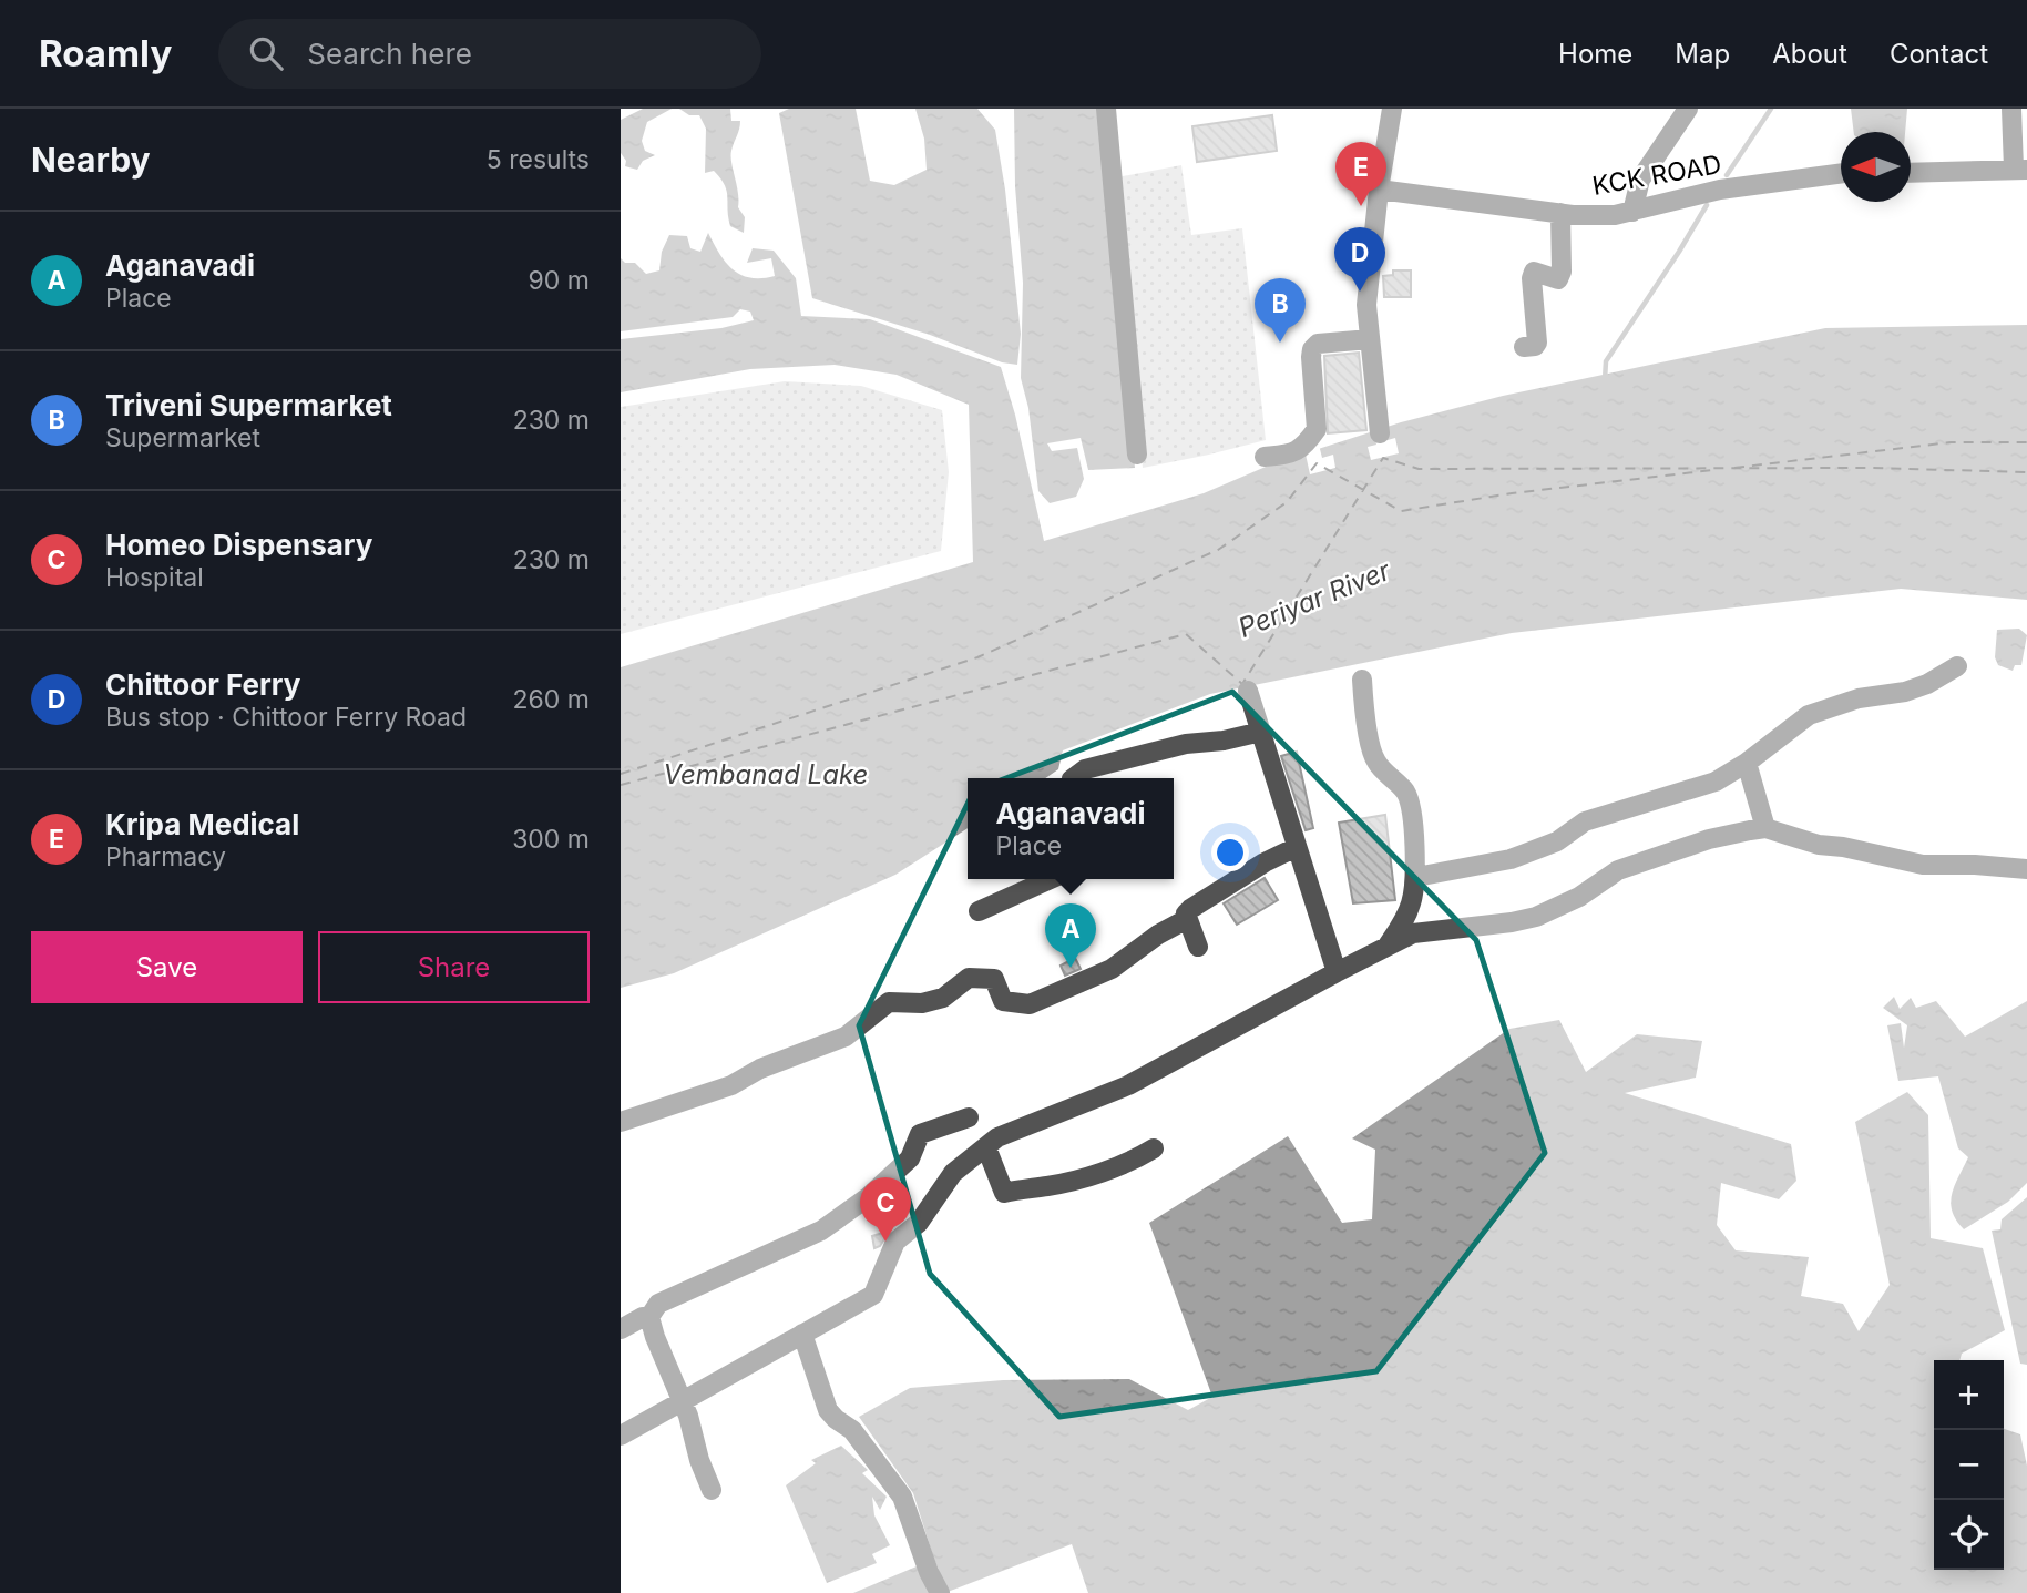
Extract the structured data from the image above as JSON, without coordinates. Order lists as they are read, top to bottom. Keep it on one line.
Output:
{"streets":{"street":["KCK ROAD"]},"water":["Periyar River","Vembanad Lake"],"north":"left","page":{"header":"Roamly","search":"Search here","nav":["Home","Map","About","Contact"],"heading":["Nearby","5 results"],"pins":["E","D","B","A","C"],"list":[{"mark":"A","name":"Aganavadi","note":"Place","value":"90 m"},{"mark":"B","name":"Triveni Supermarket","note":"Supermarket","value":"230 m"},{"mark":"C","name":"Homeo Dispensary","note":"Hospital","value":"230 m"},{"mark":"D","name":"Chittoor Ferry","note":"Bus stop · Chittoor Ferry Road","value":"260 m"},{"mark":"E","name":"Kripa Medical","note":"Pharmacy","value":"300 m"}],"popup":["Aganavadi","Place"],"buttons":["Save","Share"],"map_buttons":["+","−"]}}
